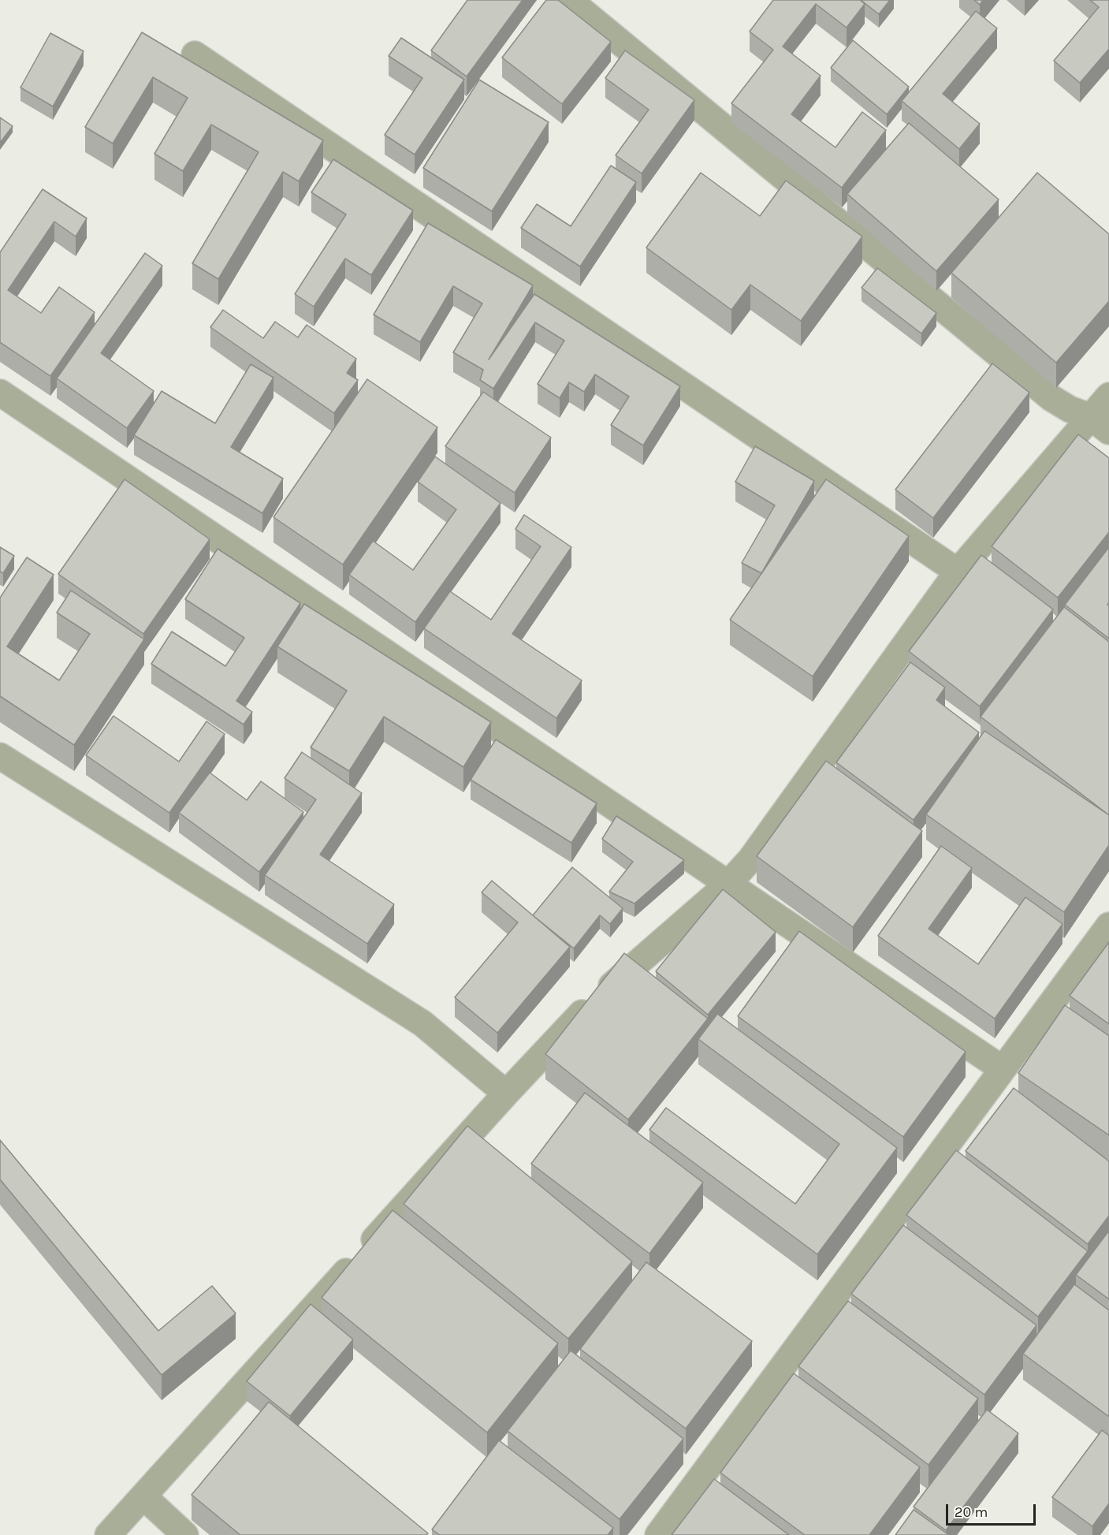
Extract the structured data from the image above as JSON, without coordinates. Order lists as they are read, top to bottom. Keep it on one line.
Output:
{"scale_bar":"20 m"}
